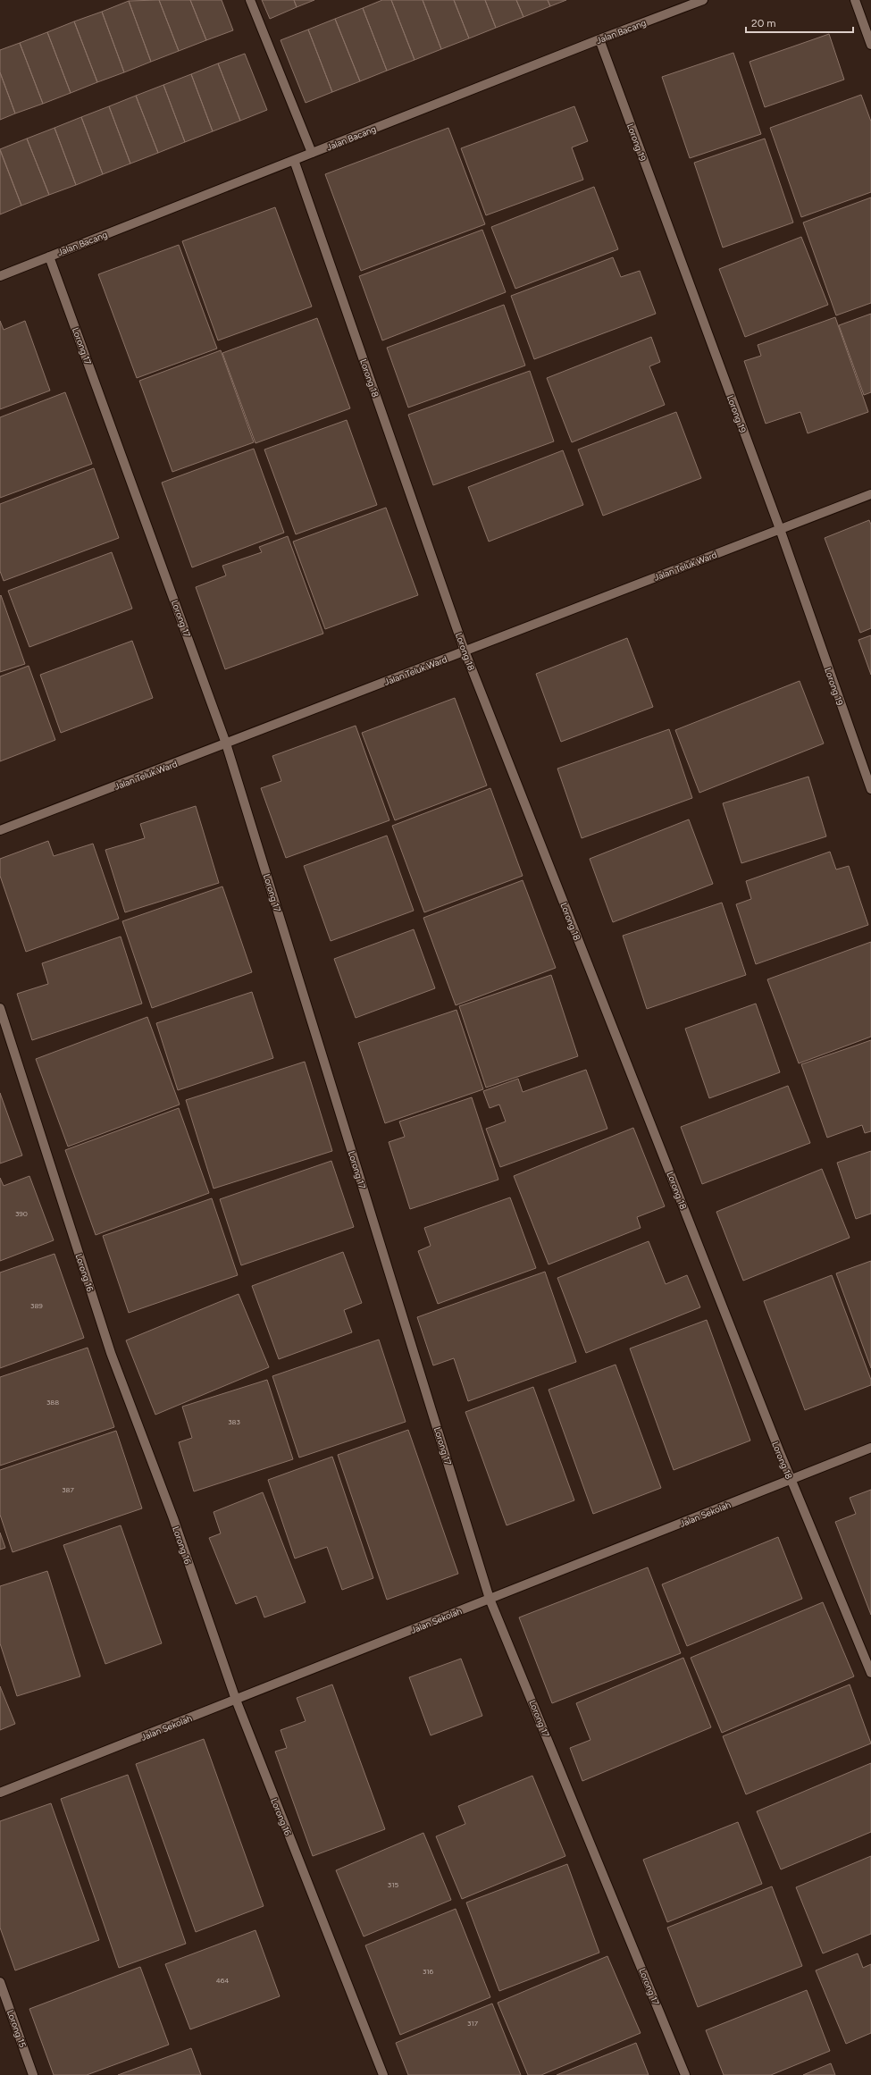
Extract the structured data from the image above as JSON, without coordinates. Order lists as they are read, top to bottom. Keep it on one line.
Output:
{"streets":{"street":["Jalan Bacang","Lorong 19","Lorong 17","Lorong 18","Jalan Teluk Ward","Lorong 16","Jalan Sekolah","Lorong 15"]},"crossings":[["Jalan Bacang","Lorong 19"],["Jalan Bacang","Lorong 17"],["Jalan Bacang","Lorong 18"],["Lorong 19","Jalan Teluk Ward"],["Lorong 17","Jalan Teluk Ward"],["Lorong 17","Jalan Sekolah"],["Lorong 18","Jalan Teluk Ward"],["Lorong 18","Jalan Sekolah"],["Lorong 16","Jalan Sekolah"]],"house_numbers":["390","389","388","383","387","315","316","464","317"],"scale_bar":"20 m"}
